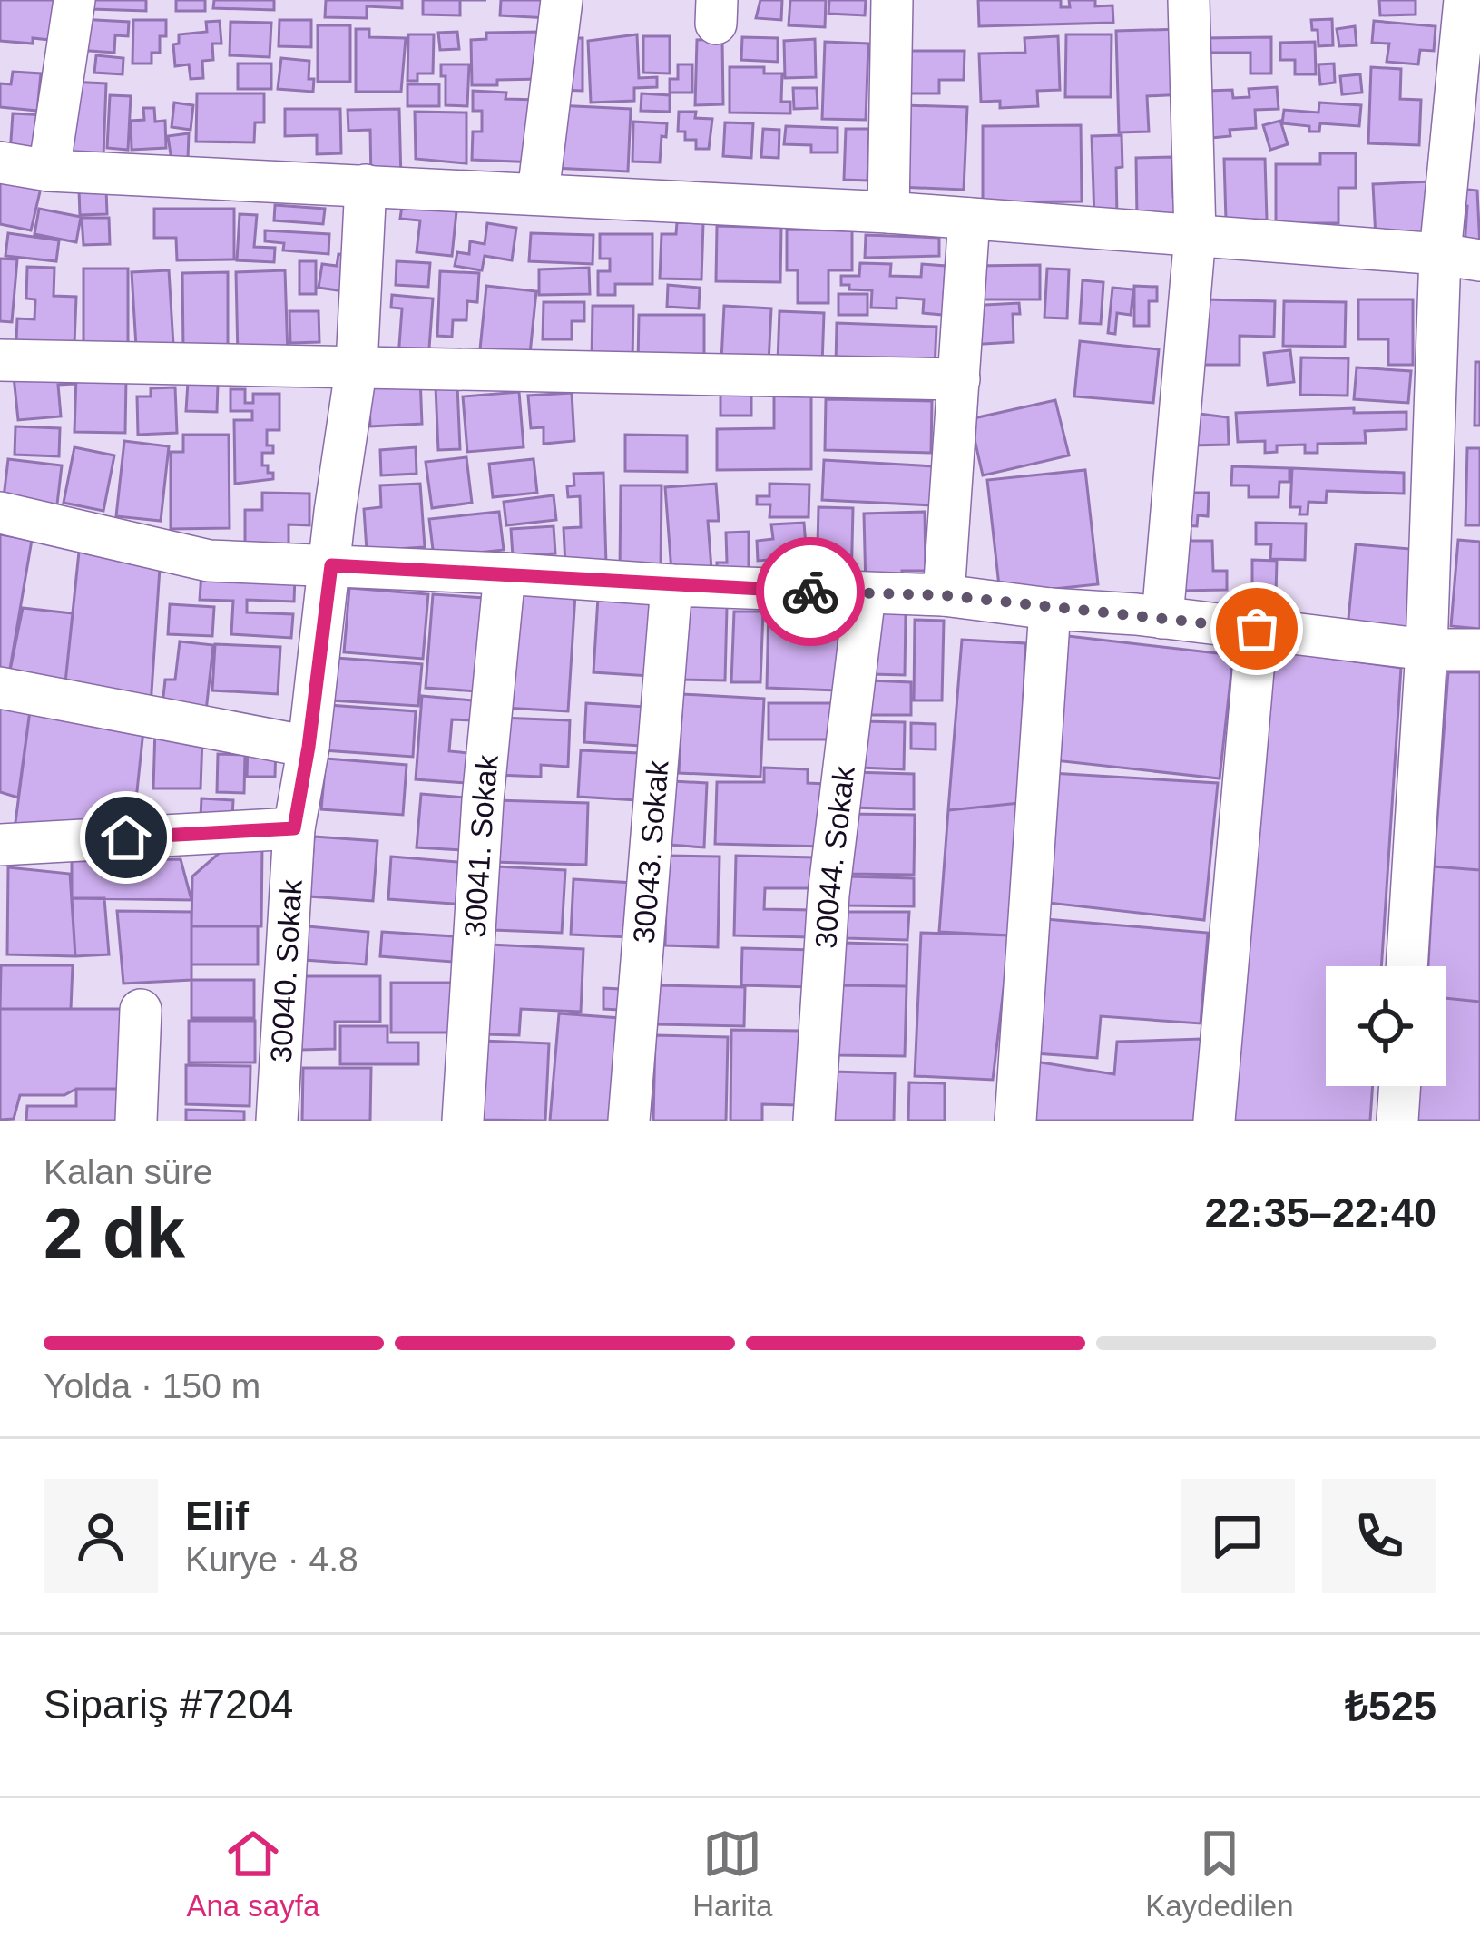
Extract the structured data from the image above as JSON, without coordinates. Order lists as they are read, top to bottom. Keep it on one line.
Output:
{"streets":{"street":["30041. Sokak","30043. Sokak","30044. Sokak","30040. Sokak"]},"page":{"heading":["2 dk","Kalan süre","22:35–22:40"],"panel":["Elif","Kurye · 4.8","Sipariş #7204","₺525"],"bar":"Yolda · 150 m","tabs":["Ana sayfa","Harita","Kaydedilen"]}}
